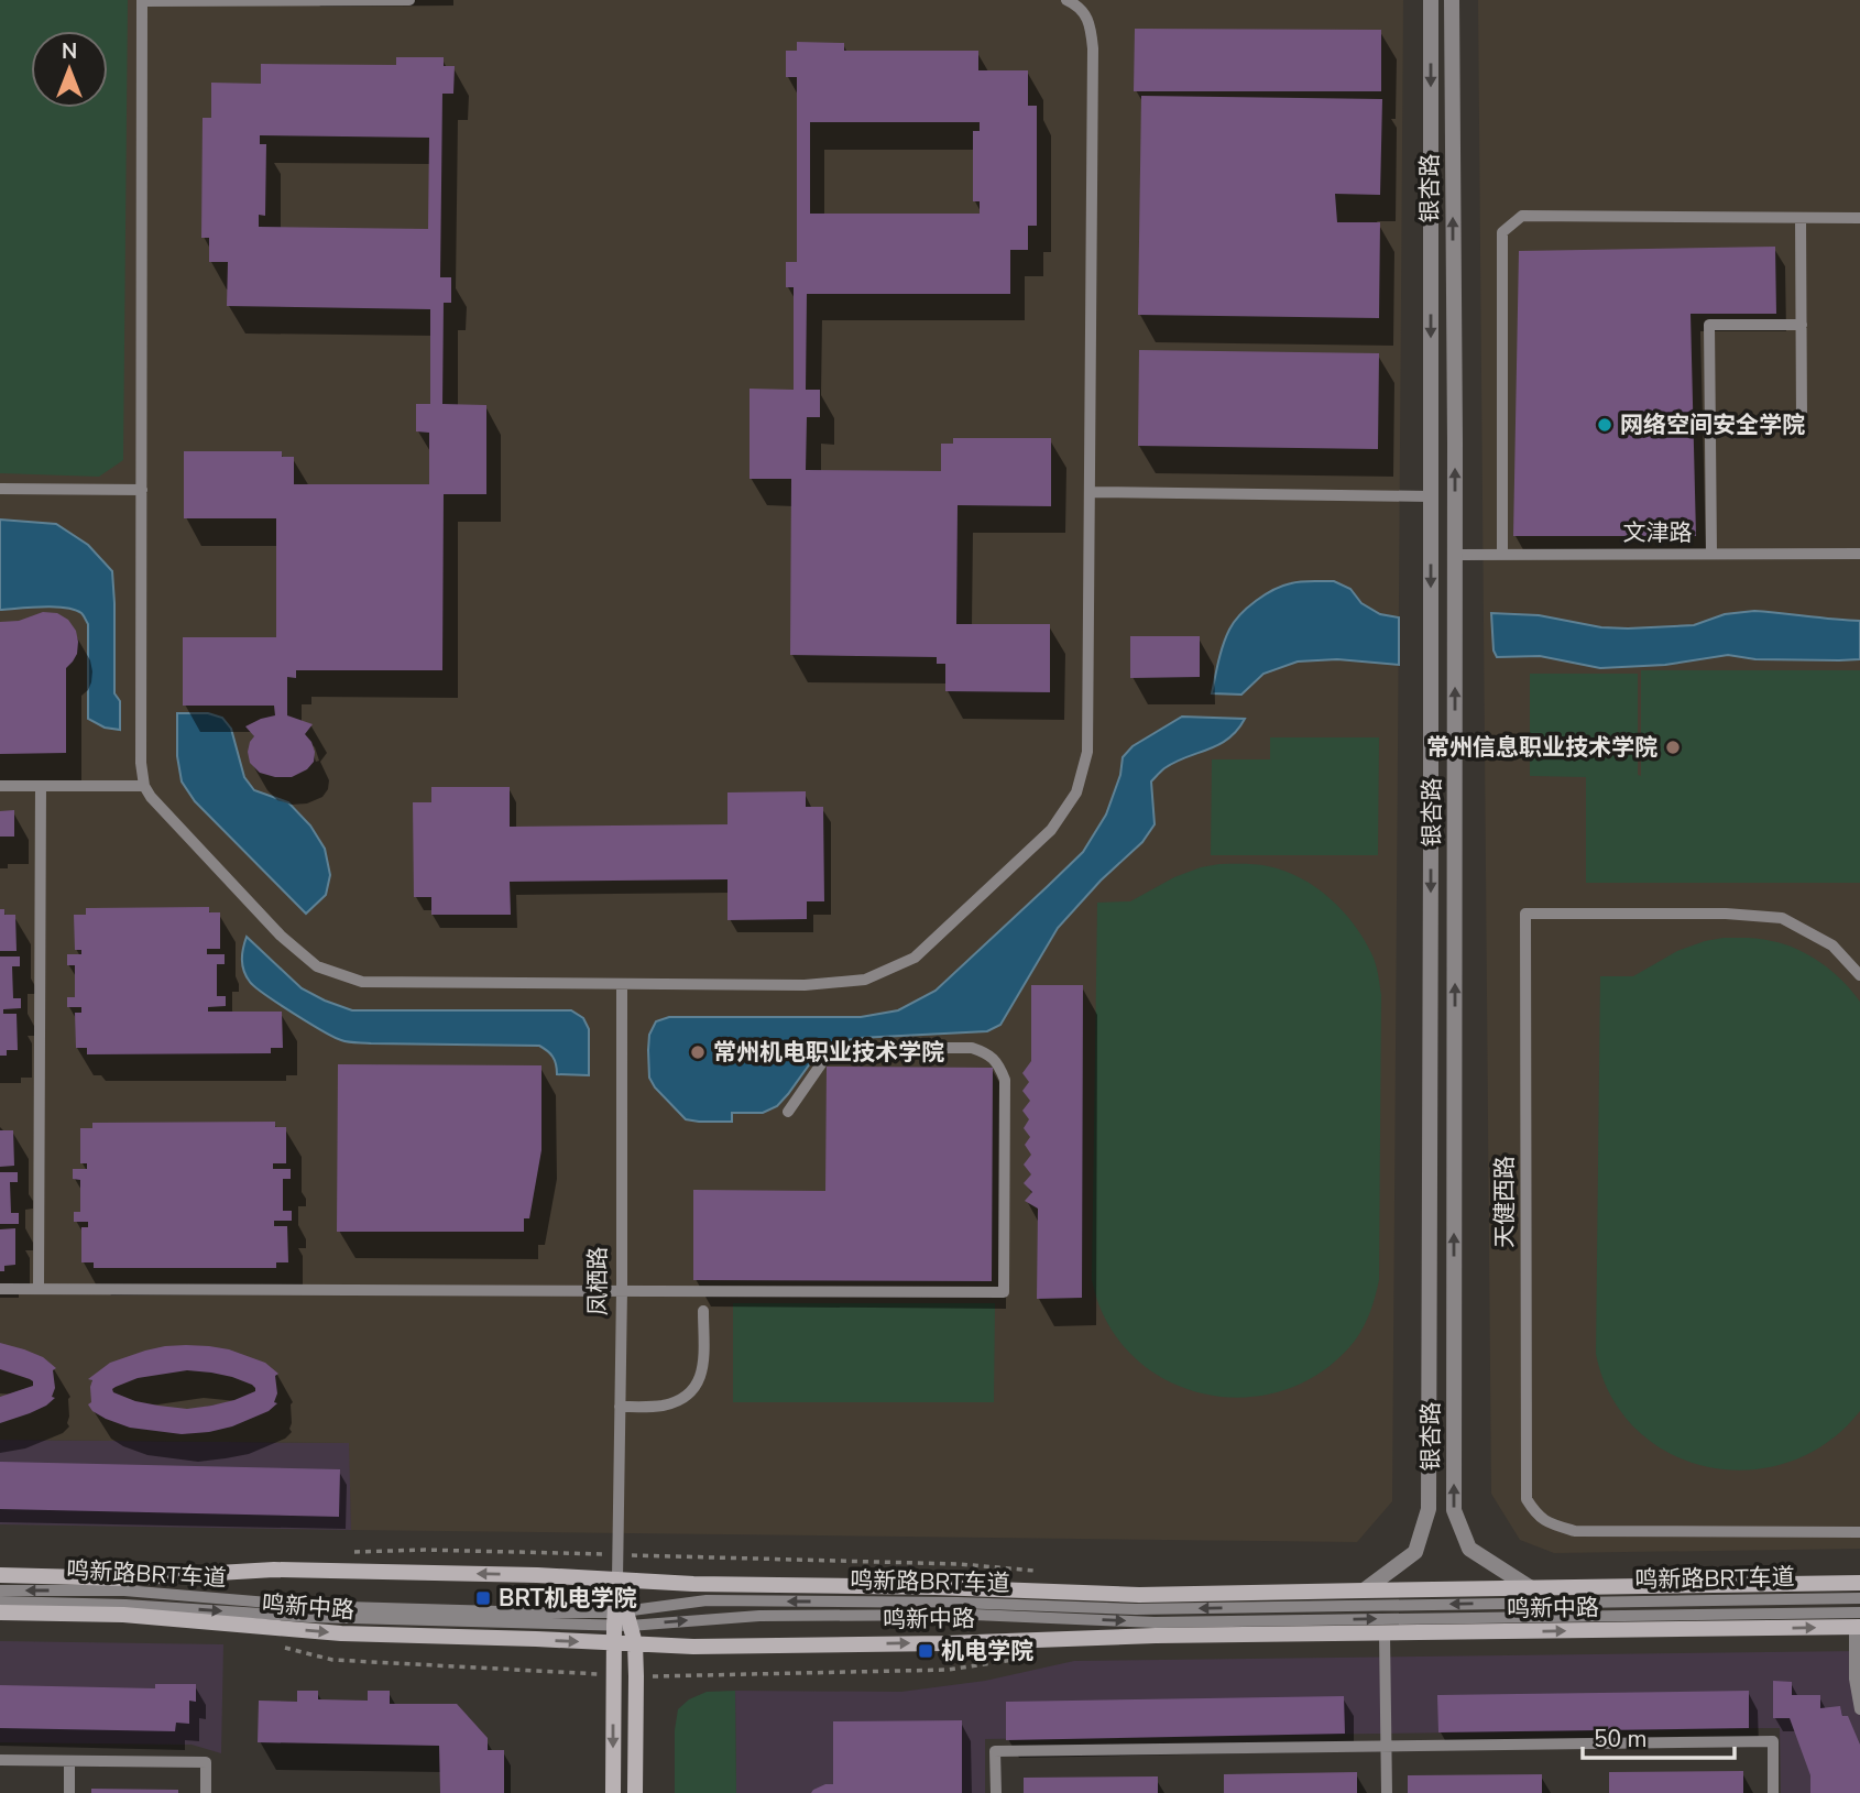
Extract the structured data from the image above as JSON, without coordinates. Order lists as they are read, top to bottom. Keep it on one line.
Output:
{"streets":{"main road":["凤栖路","鸣新中路"],"street":["银杏路"],"lane":["文津路","天健西路","鸣新路BRT车道"]},"crossings":[["银杏路","文津路"],["银杏路","鸣新中路"],["凤栖路","鸣新路BRT车道"],["凤栖路","鸣新中路"],["鸣新路BRT车道","鸣新中路"]],"places":{"other":["网络空间安全学院","常州信息职业技术学院","常州机电职业技术学院"],"transit":["BRT机电学院","机电学院"]},"scale_bar":"50 m","north":"top"}
